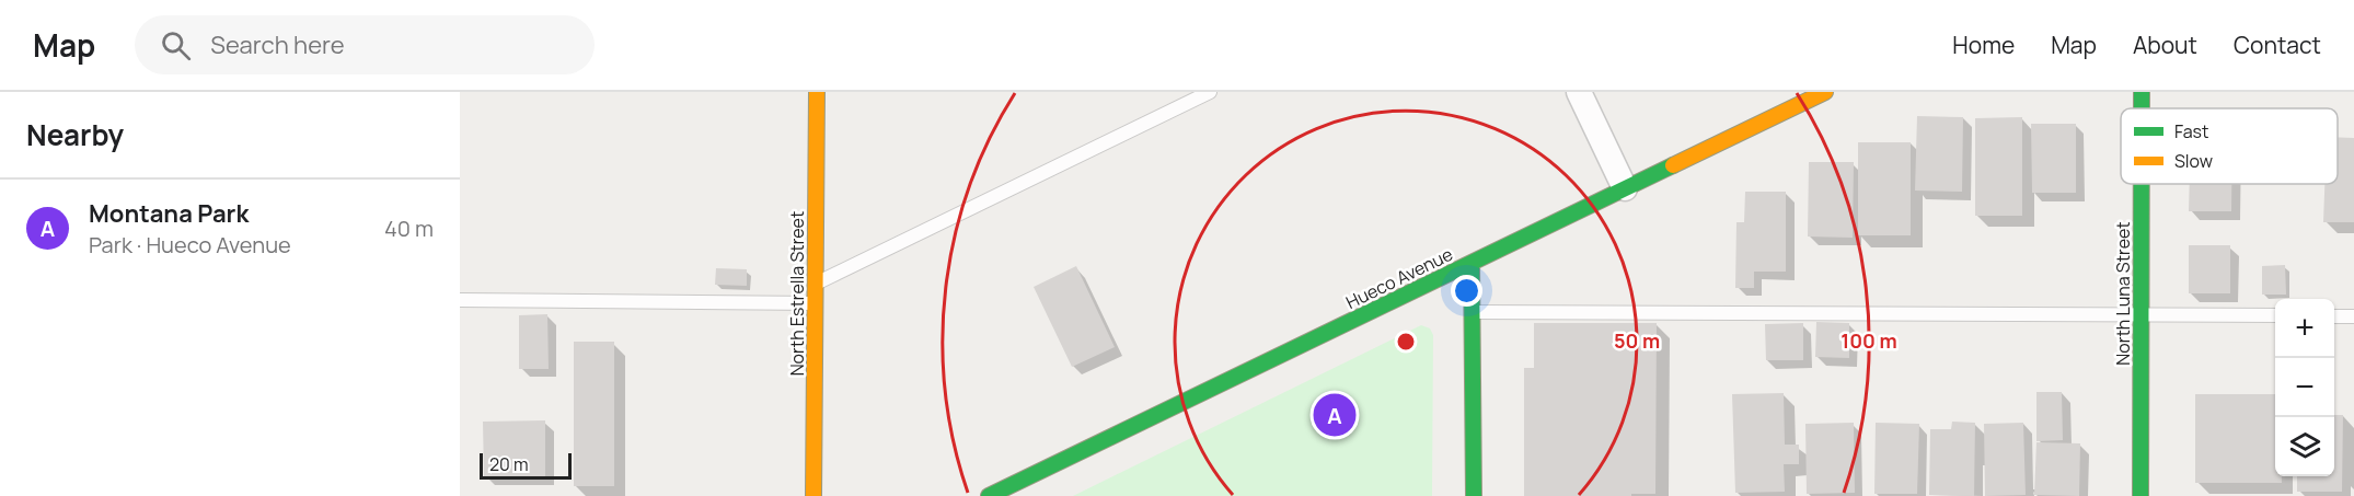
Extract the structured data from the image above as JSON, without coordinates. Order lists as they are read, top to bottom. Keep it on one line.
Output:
{"streets":{"street":["Hueco Avenue","North Estrella Street","North Luna Street"]},"legend":["Fast","Slow"],"scale_bar":"20 m","page":{"header":"Map","search":"Search here","nav":["Home","Map","About","Contact"],"heading":"Nearby","list":[{"mark":"A","name":"Montana Park","note":"Park · Hueco Avenue","value":"40 m"}],"map_buttons":["+","−"],"pins":"A","scale":"20 m"},"rings":["50 m","100 m"]}
